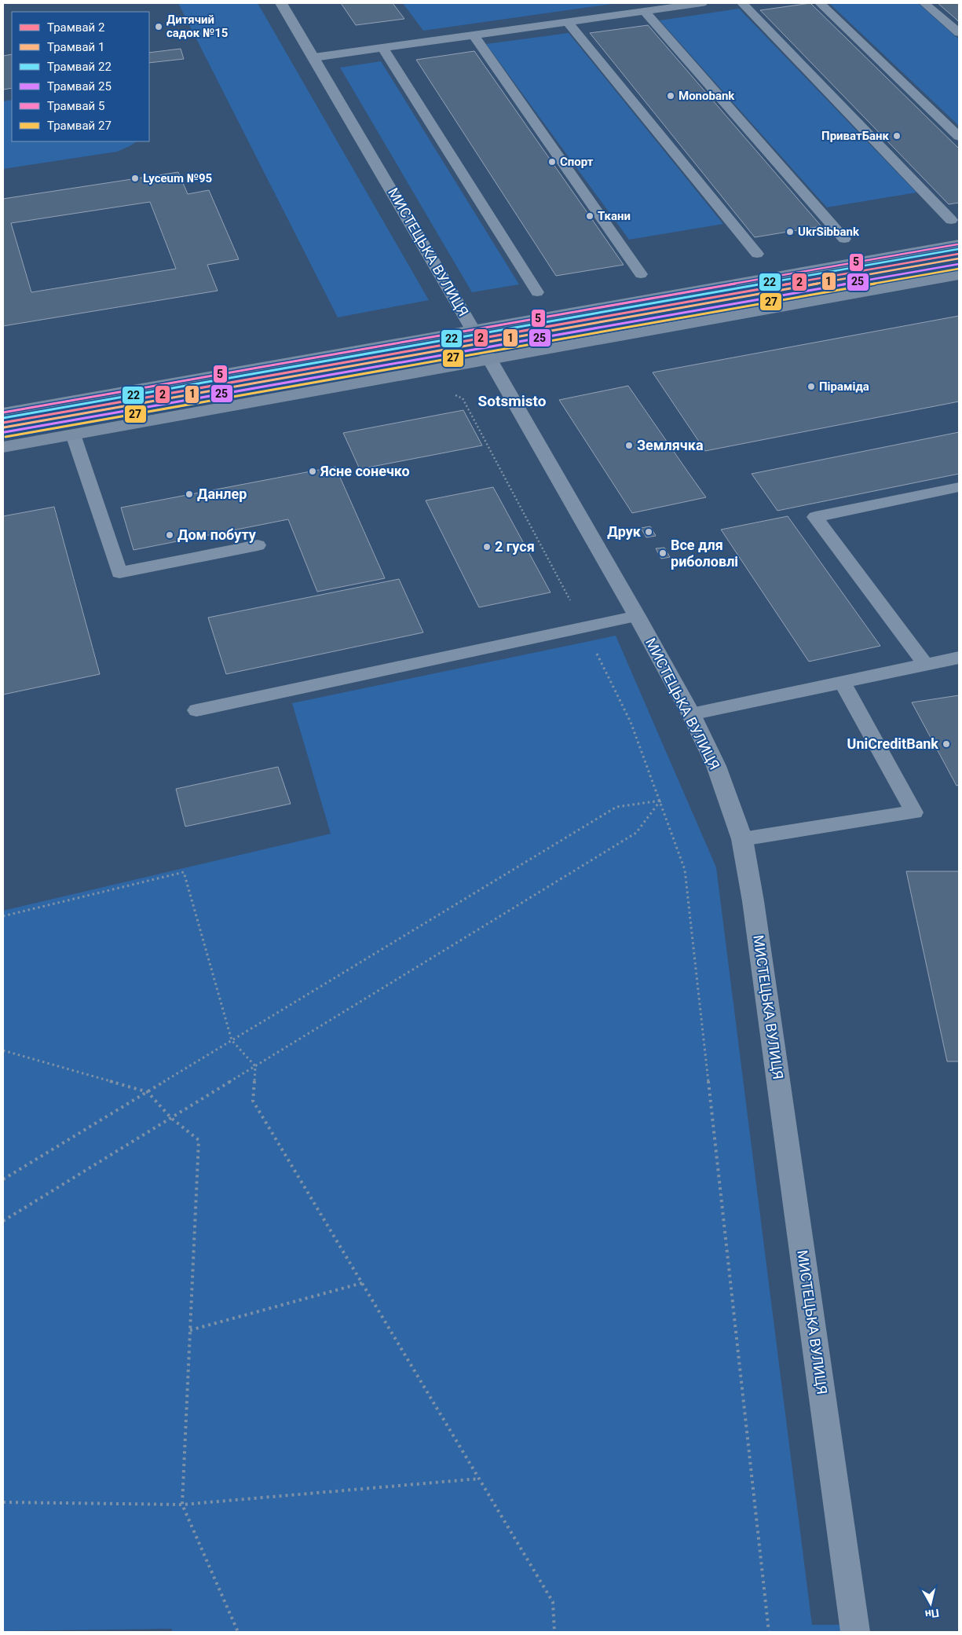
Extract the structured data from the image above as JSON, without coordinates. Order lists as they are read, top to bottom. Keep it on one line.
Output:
{"streets":{"street":["МИСТЕЦЬКА ВУЛИЦЯ"]},"districts":["Sotsmisto"],"places":["Дитячий садок №15","Monobank","ПриватБанк","Спорт","Lyceum №95","Ткани","UkrSibbank","Піраміда","Землячка","Ясне сонечко","Данлер","Друк","Дом побуту","2 гуся","Все для риболовлі","UniCreditBank"],"lines":["tram line 5","tram line 22","tram line 2","tram line 1","tram line 25","tram line 27"],"legend":["Трамвай 2","Трамвай 1","Трамвай 22","Трамвай 25","Трамвай 5","Трамвай 27"],"north":"bottom"}
